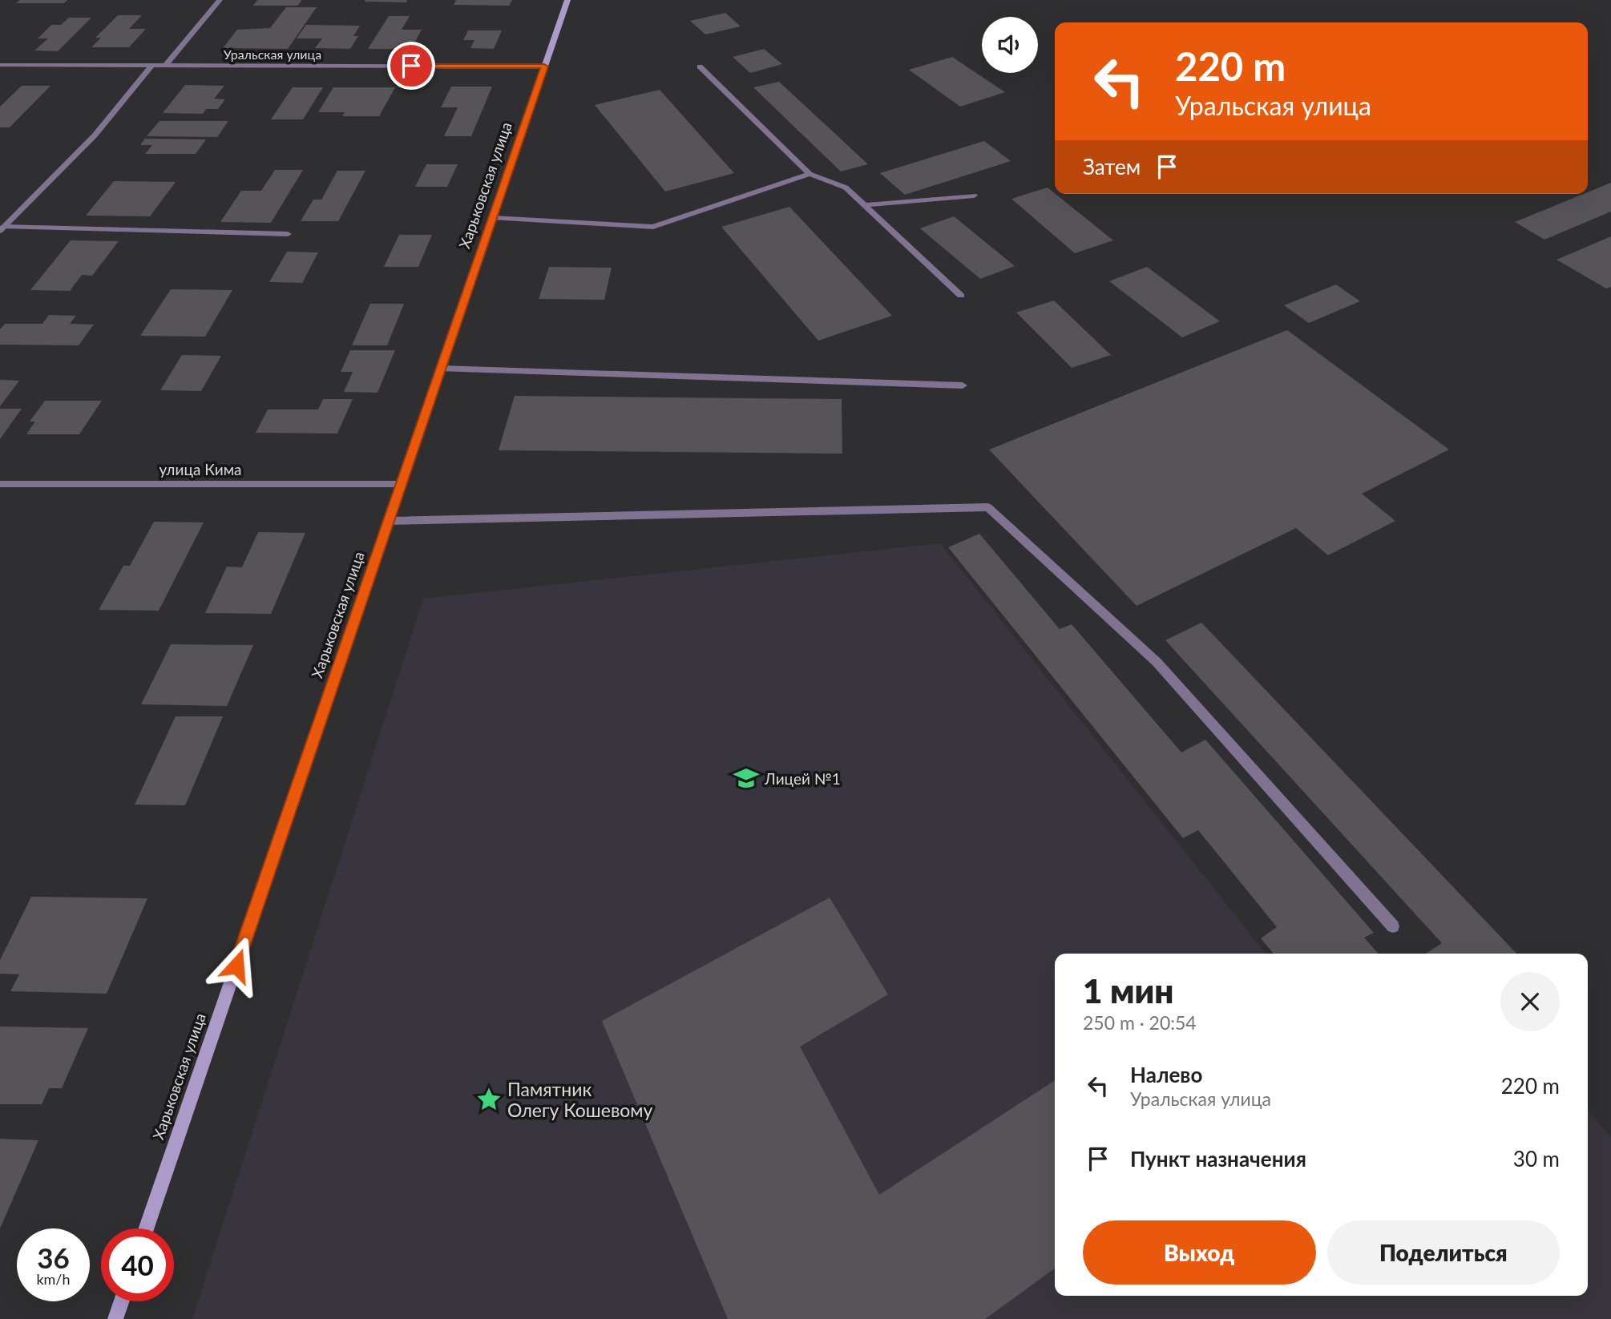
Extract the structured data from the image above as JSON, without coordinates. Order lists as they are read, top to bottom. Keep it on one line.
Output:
{"streets":{"street":["Уральская улица","Харьковская улица","улица Кима"]},"crossings":[["Уральская улица","Харьковская улица"],["Харьковская улица","улица Кима"]],"places":{"school or university":["Лицей №1"],"place":["Памятник Олегу Кошевому"]},"page":{"turn":["220 m","Уральская улица"],"then":"Затем","heading":["1 мин","250 m · 20:54"],"list":[{"name":"Налево","note":"Уральская улица","value":"220 m"},{"name":"Пункт назначения","value":"30 m"}],"buttons":["Выход","Поделиться"],"speed":"36 km/h","limit":"40"}}
